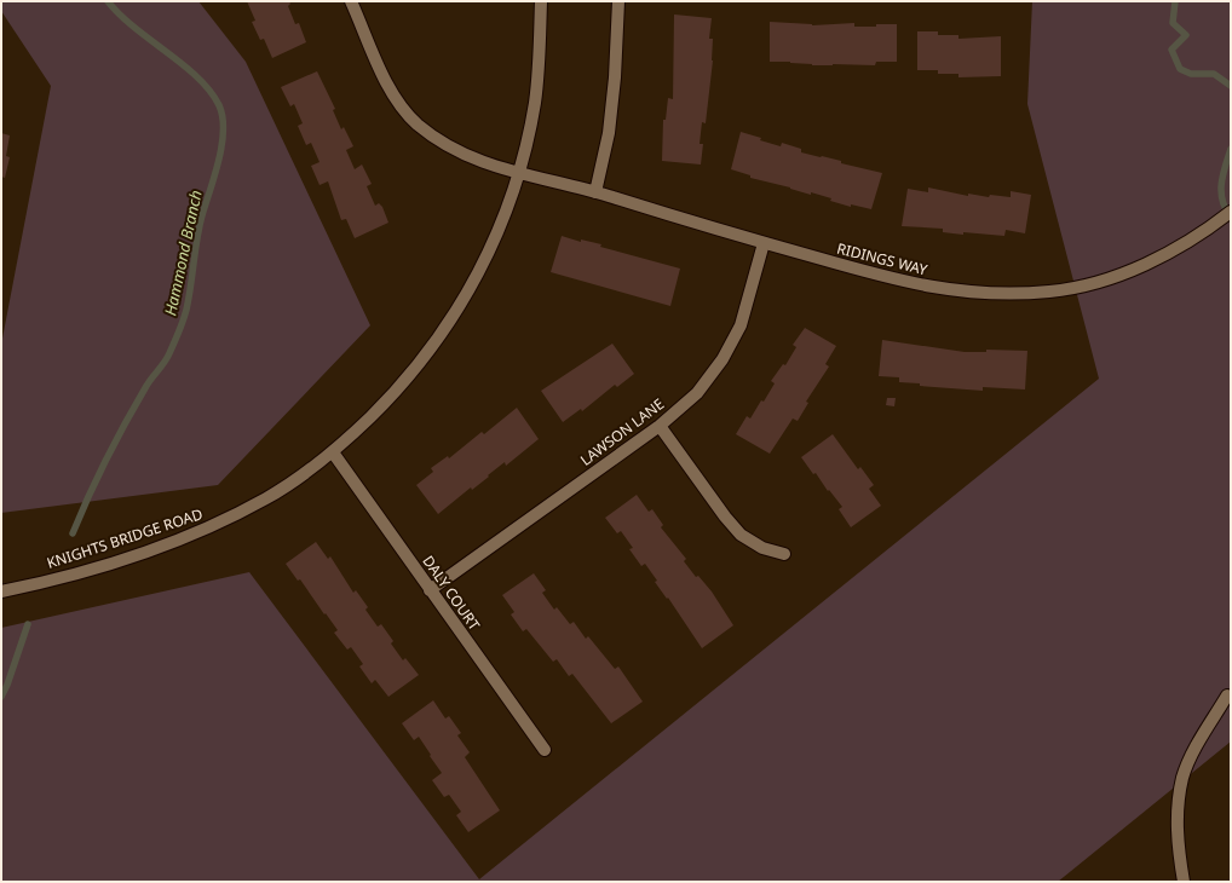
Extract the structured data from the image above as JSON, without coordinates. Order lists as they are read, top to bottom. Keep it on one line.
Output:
{"streets":{"street":["RIDINGS WAY","LAWSON LANE","KNIGHTS BRIDGE ROAD","DALY COURT"]},"crossings":[["RIDINGS WAY","LAWSON LANE"],["RIDINGS WAY","KNIGHTS BRIDGE ROAD"],["LAWSON LANE","DALY COURT"],["KNIGHTS BRIDGE ROAD","DALY COURT"]],"water":["Hammond Branch"]}
